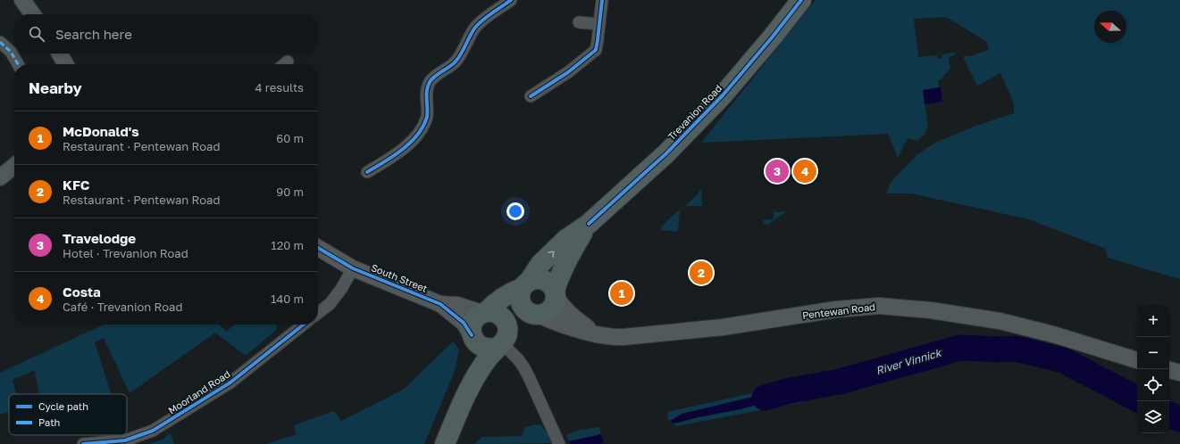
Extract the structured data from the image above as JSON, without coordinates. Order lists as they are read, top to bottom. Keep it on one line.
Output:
{"streets":{"highway":["Trevanion Road"],"main road":["South Street","Pentewan Road"],"street":["Moorland Road"]},"water":["River Vinnick"],"legend":["Cycle path","Path"],"north":"left","page":{"search":"Search here","heading":["Nearby","4 results"],"list":[{"mark":"1","name":"McDonald's","note":"Restaurant · Pentewan Road","value":"60 m"},{"mark":"2","name":"KFC","note":"Restaurant · Pentewan Road","value":"90 m"},{"mark":"3","name":"Travelodge","note":"Hotel · Trevanion Road","value":"120 m"},{"mark":"4","name":"Costa","note":"Café · Trevanion Road","value":"140 m"}],"pins":["3","4","2","1"],"map_buttons":["+","−"]}}
